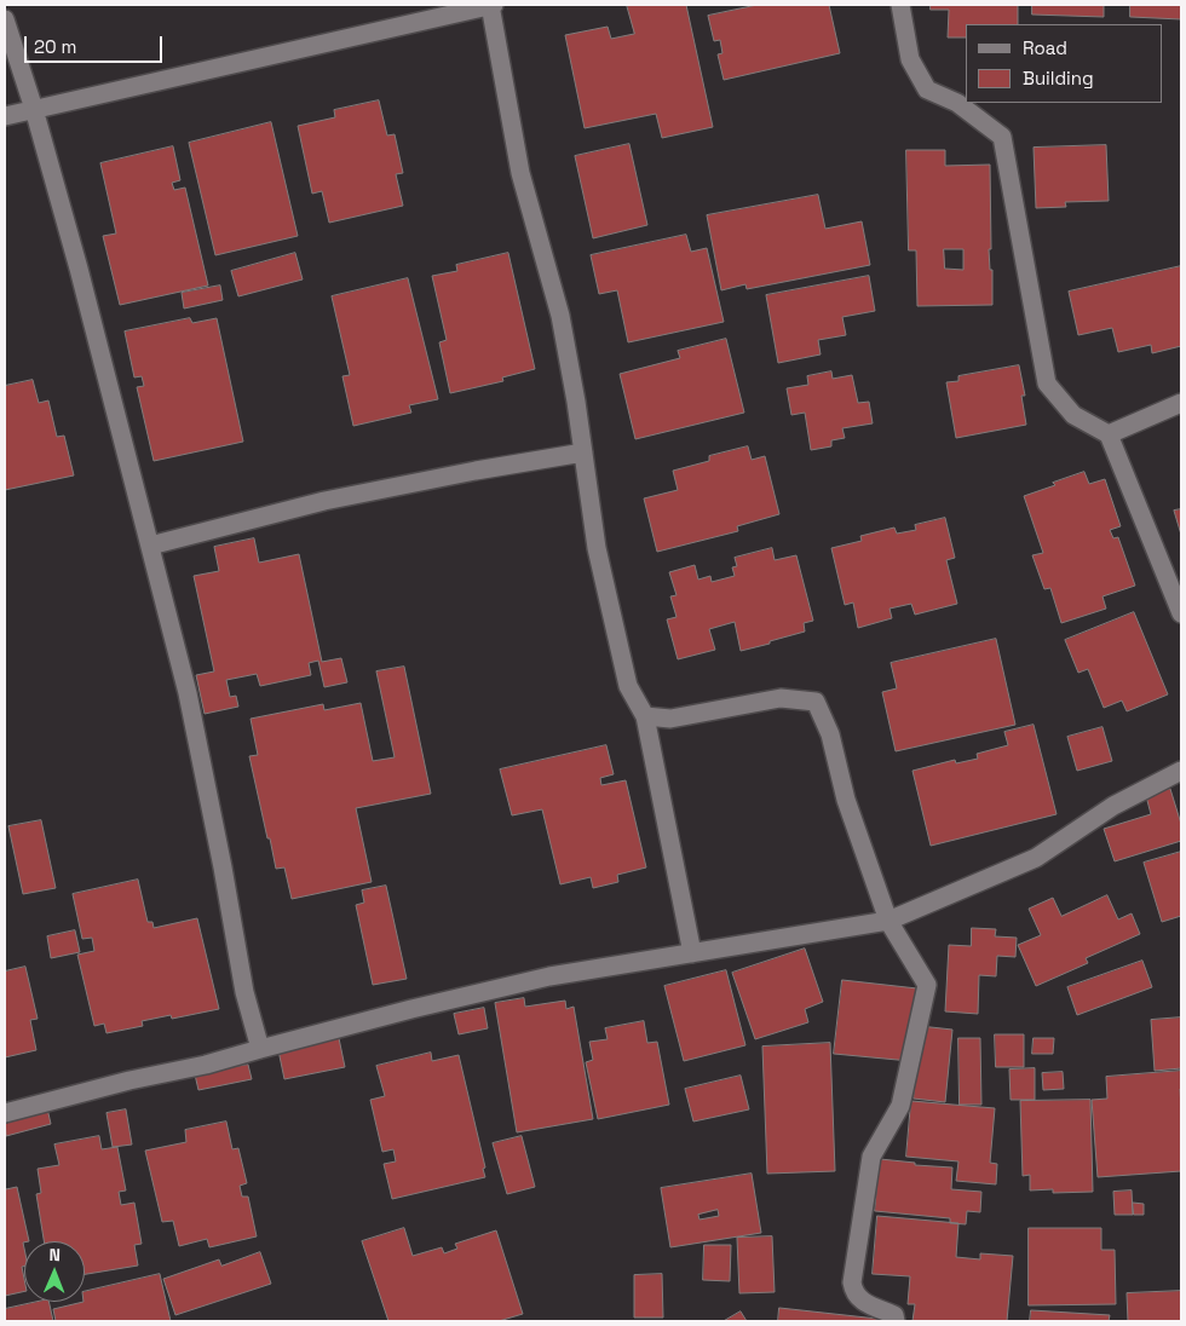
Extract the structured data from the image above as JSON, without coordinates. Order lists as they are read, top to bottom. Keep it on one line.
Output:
{"legend":["Road","Building"],"scale_bar":"20 m","north":"top"}
